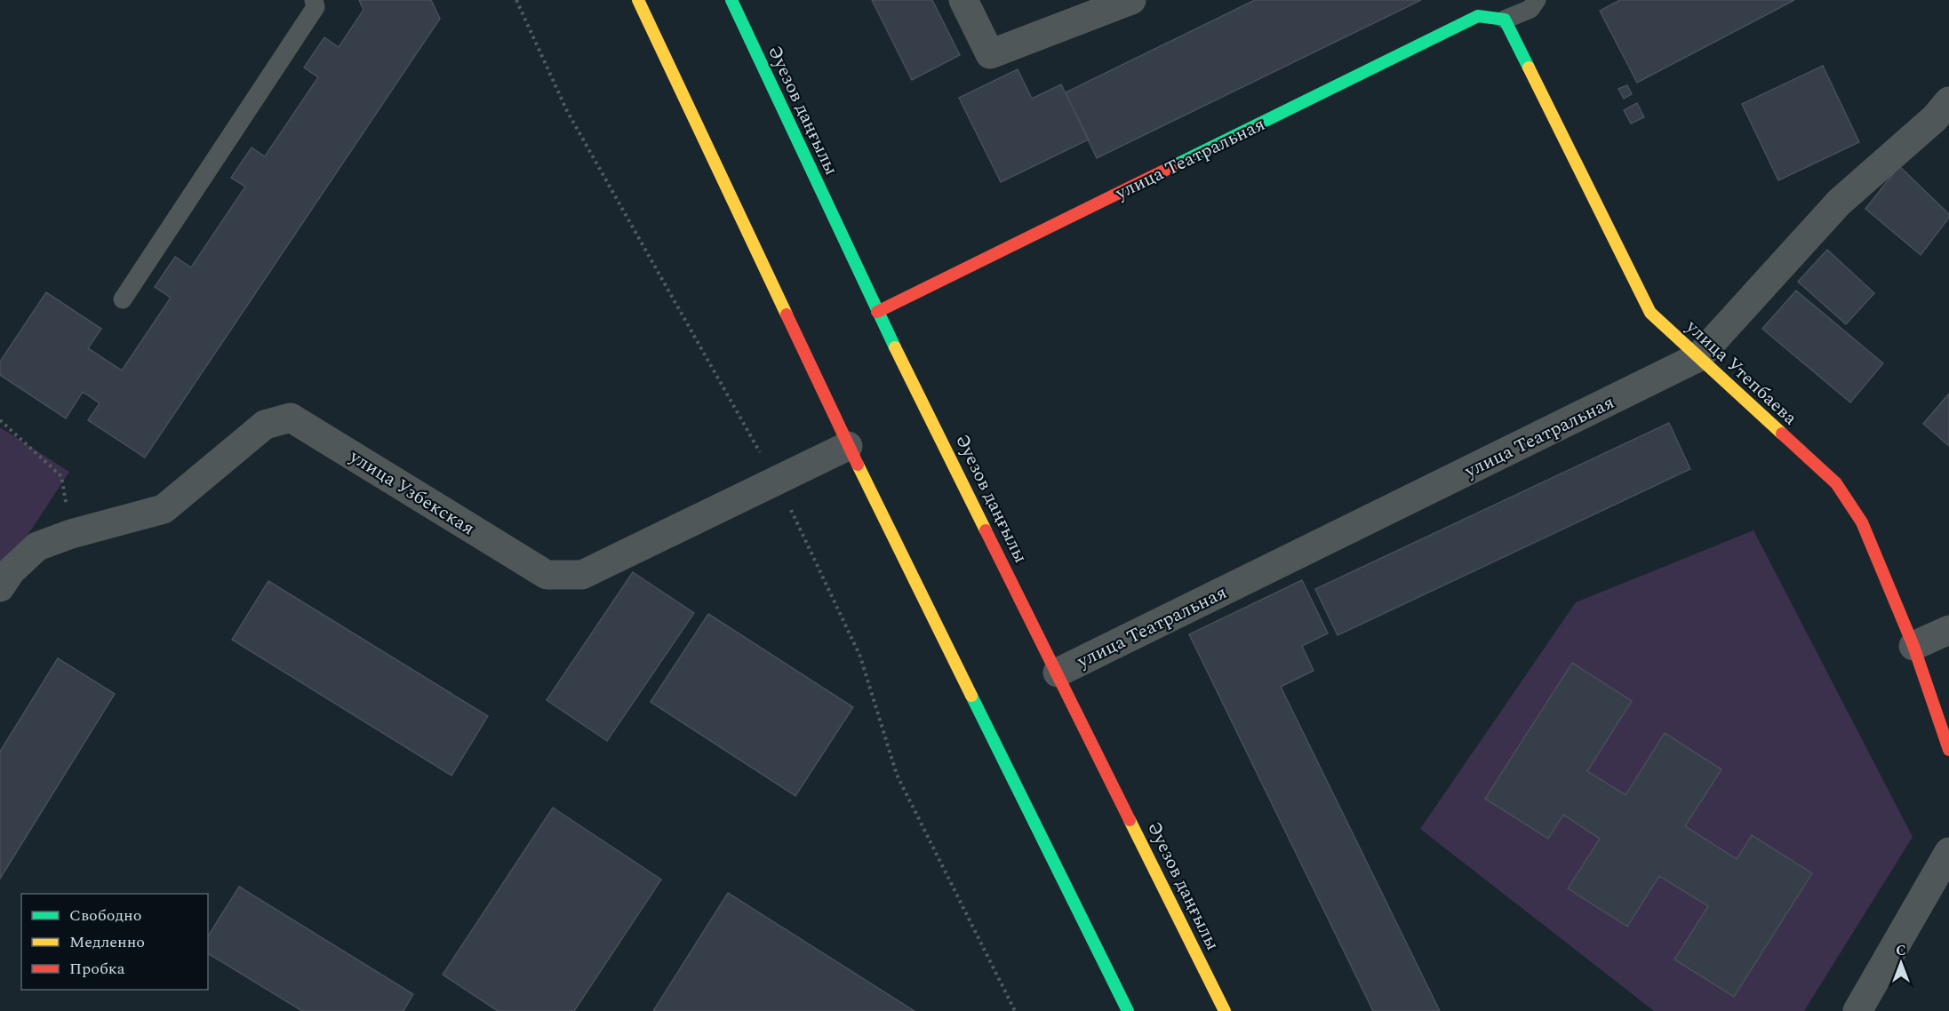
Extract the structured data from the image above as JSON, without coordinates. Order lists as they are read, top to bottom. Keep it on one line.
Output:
{"streets":{"main road":["Әуезов даңғылы","улица Театральная","улица Утепбаева"],"street":["улица Узбекская"]},"crossings":[["Әуезов даңғылы","улица Театральная"],["улица Театральная","улица Утепбаева"]],"legend":["Свободно","Медленно","Пробка"],"north":"top"}
